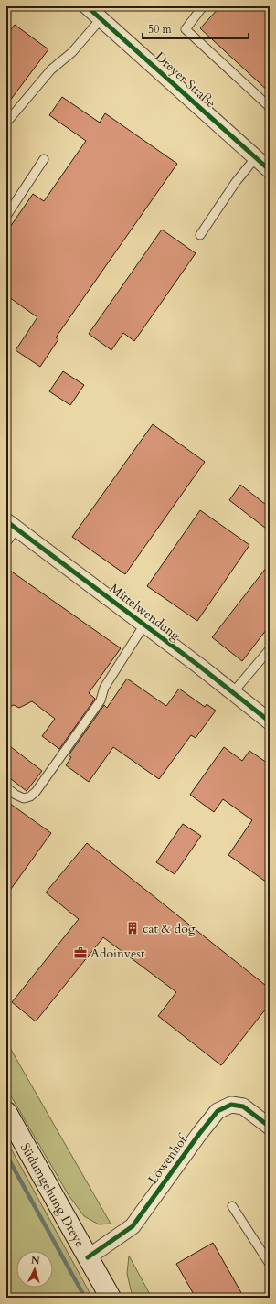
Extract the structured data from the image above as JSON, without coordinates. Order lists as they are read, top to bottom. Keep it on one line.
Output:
{"streets":{"main road":["Südumgehung Dreye"],"street":["Dreyer Straße","Mittelwendung","Löwenhof"]},"crossings":[["Löwenhof","Südumgehung Dreye"]],"places":{"building":["cat & dog"],"office":["Adoinvest"]},"scale_bar":"50 m","north":"top"}
